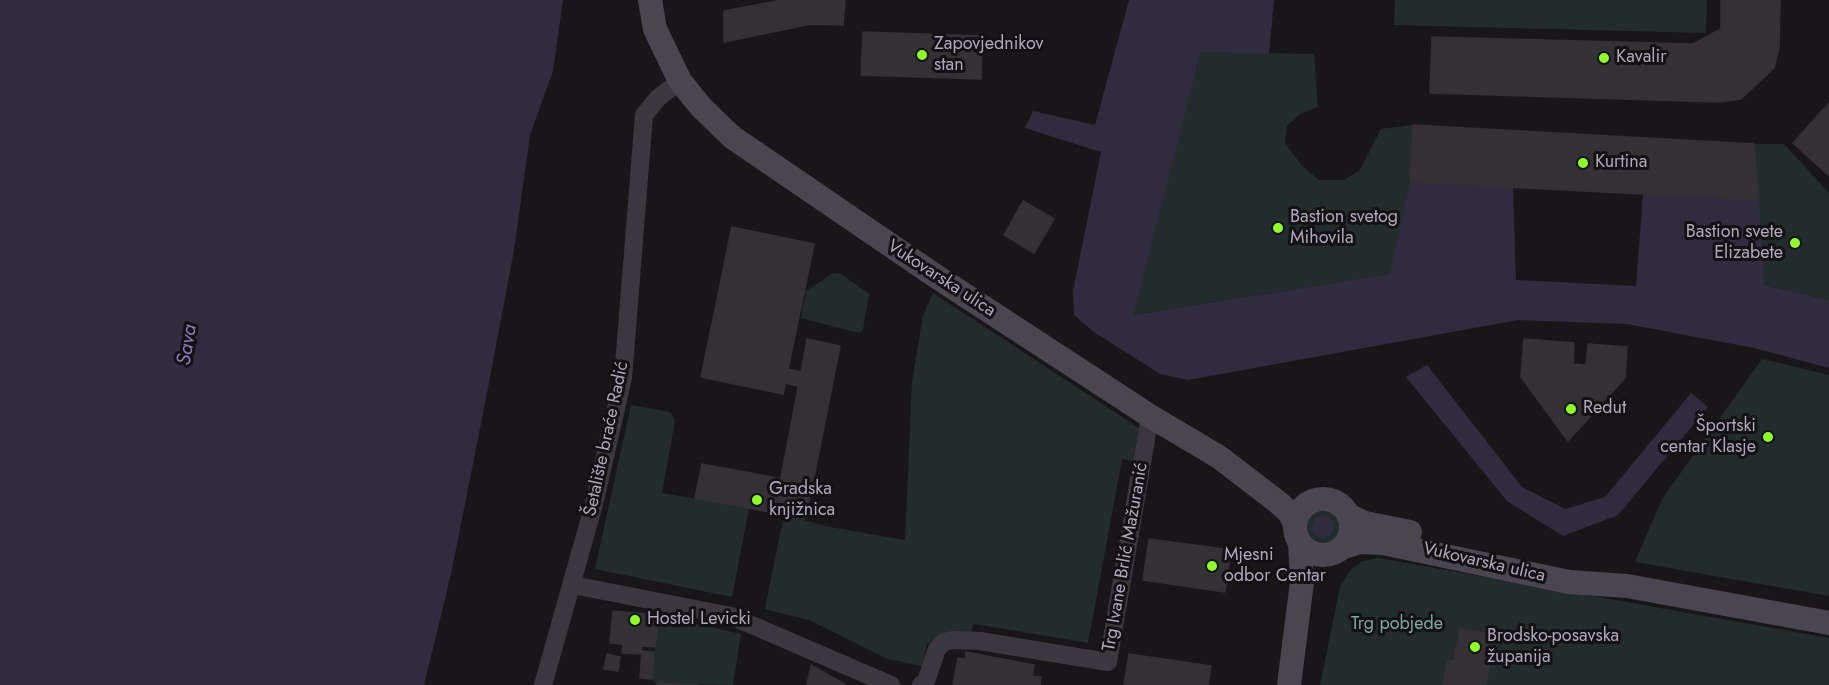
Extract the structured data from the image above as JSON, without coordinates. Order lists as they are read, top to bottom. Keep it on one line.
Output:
{"streets":{"main road":["Vukovarska ulica"],"street":["Šetalište braće Radić","Trg Ivane Brlić Mažuranić"]},"crossings":[["Vukovarska ulica","Šetalište braće Radić"],["Vukovarska ulica","Trg Ivane Brlić Mažuranić"]],"water":["Sava"],"parks":["Trg pobjede"],"places":["Zapovjednikov stan","Kavalir","Kurtina","Bastion svetog Mihovila","Bastion svete Elizabete","Redut","Športski centar Klasje","Gradska knjižnica","Mjesni odbor Centar","Hostel Levicki","Brodsko-posavska županija"]}
